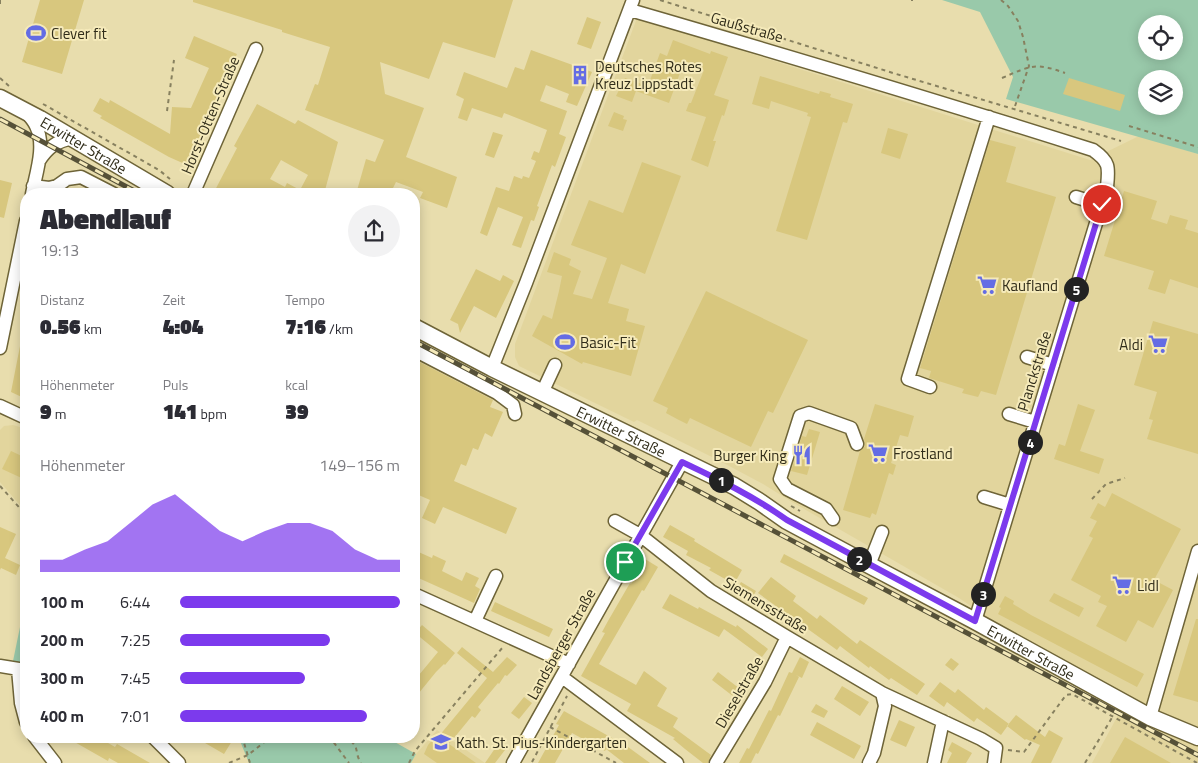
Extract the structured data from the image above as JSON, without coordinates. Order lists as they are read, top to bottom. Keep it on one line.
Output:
{"streets":{"main road":["Erwitter Straße"],"street":["Gaußstraße","Horst-Otten-Straße","Planckstraße","Siemensstraße","Landsberger Straße","Dieselstraße"]},"crossings":[["Gaußstraße","Erwitter Straße"],["Gaußstraße","Planckstraße"],["Erwitter Straße","Planckstraße"],["Erwitter Straße","Landsberger Straße"],["Siemensstraße","Landsberger Straße"],["Siemensstraße","Dieselstraße"]],"places":{"sports":["Clever fit","Basic-Fit"],"building":["Deutsches Rotes Kreuz Lippstadt"],"supermarket":["Kaufland","Aldi","Frostland","Lidl"],"restaurant":["Burger King"],"school or university":["Kath. St. Pius-Kindergarten"]},"page":{"heading":["Abendlauf","19:13"],"stats":[["Distanz","0.56 km"],["Zeit","4:04"],["Tempo","7:16 /km"],["Höhenmeter","9 m"],["Puls","141 bpm"],["kcal","39"]],"pins":["5","4","1","2","3"],"chart":["Höhenmeter","149–156 m"],"list":[{"name":"100 m","note":"6:44"},{"name":"200 m","note":"7:25"},{"name":"300 m","note":"7:45"},{"name":"400 m","note":"7:01"}]}}
